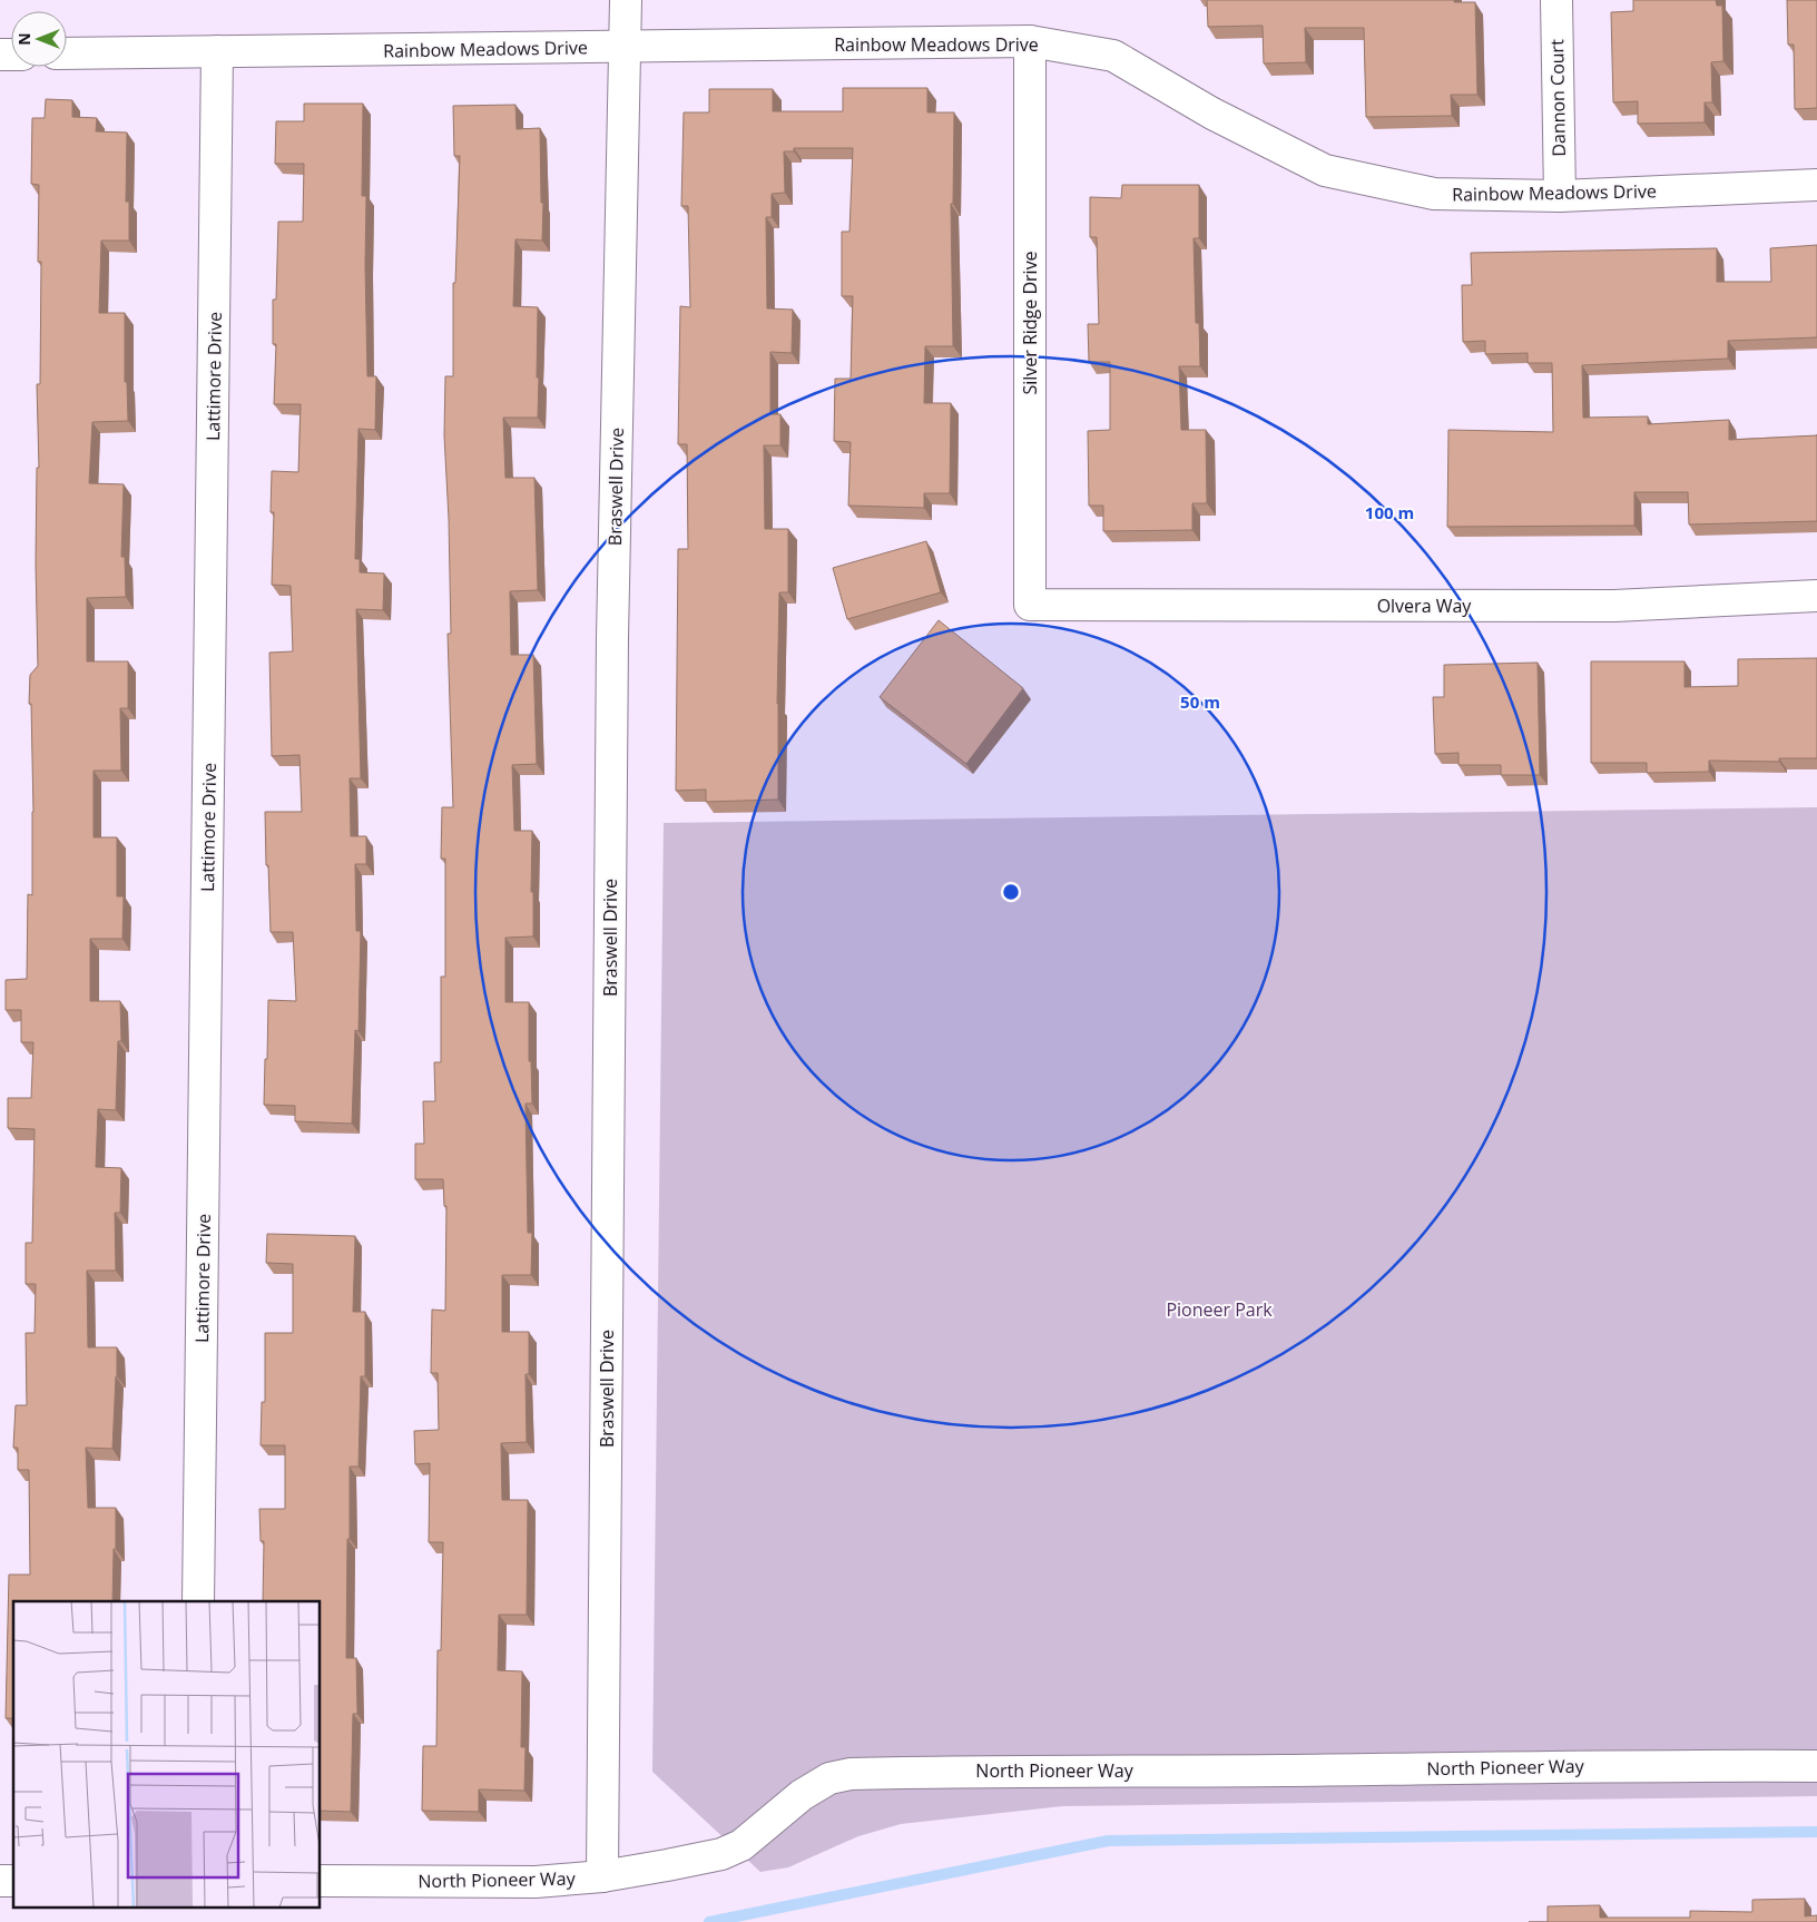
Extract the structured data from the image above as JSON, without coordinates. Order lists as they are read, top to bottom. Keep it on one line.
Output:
{"streets":{"street":["Rainbow Meadows Drive","Dannon Court","Silver Ridge Drive","Lattimore Drive","Braswell Drive","Olvera Way","North Pioneer Way"]},"crossings":[["Rainbow Meadows Drive","Dannon Court"],["Rainbow Meadows Drive","Silver Ridge Drive"],["Rainbow Meadows Drive","Lattimore Drive"],["Rainbow Meadows Drive","Braswell Drive"],["Silver Ridge Drive","Olvera Way"],["Braswell Drive","North Pioneer Way"]],"parks":["Pioneer Park"],"north":"left","rings":["100 m","50 m"]}
